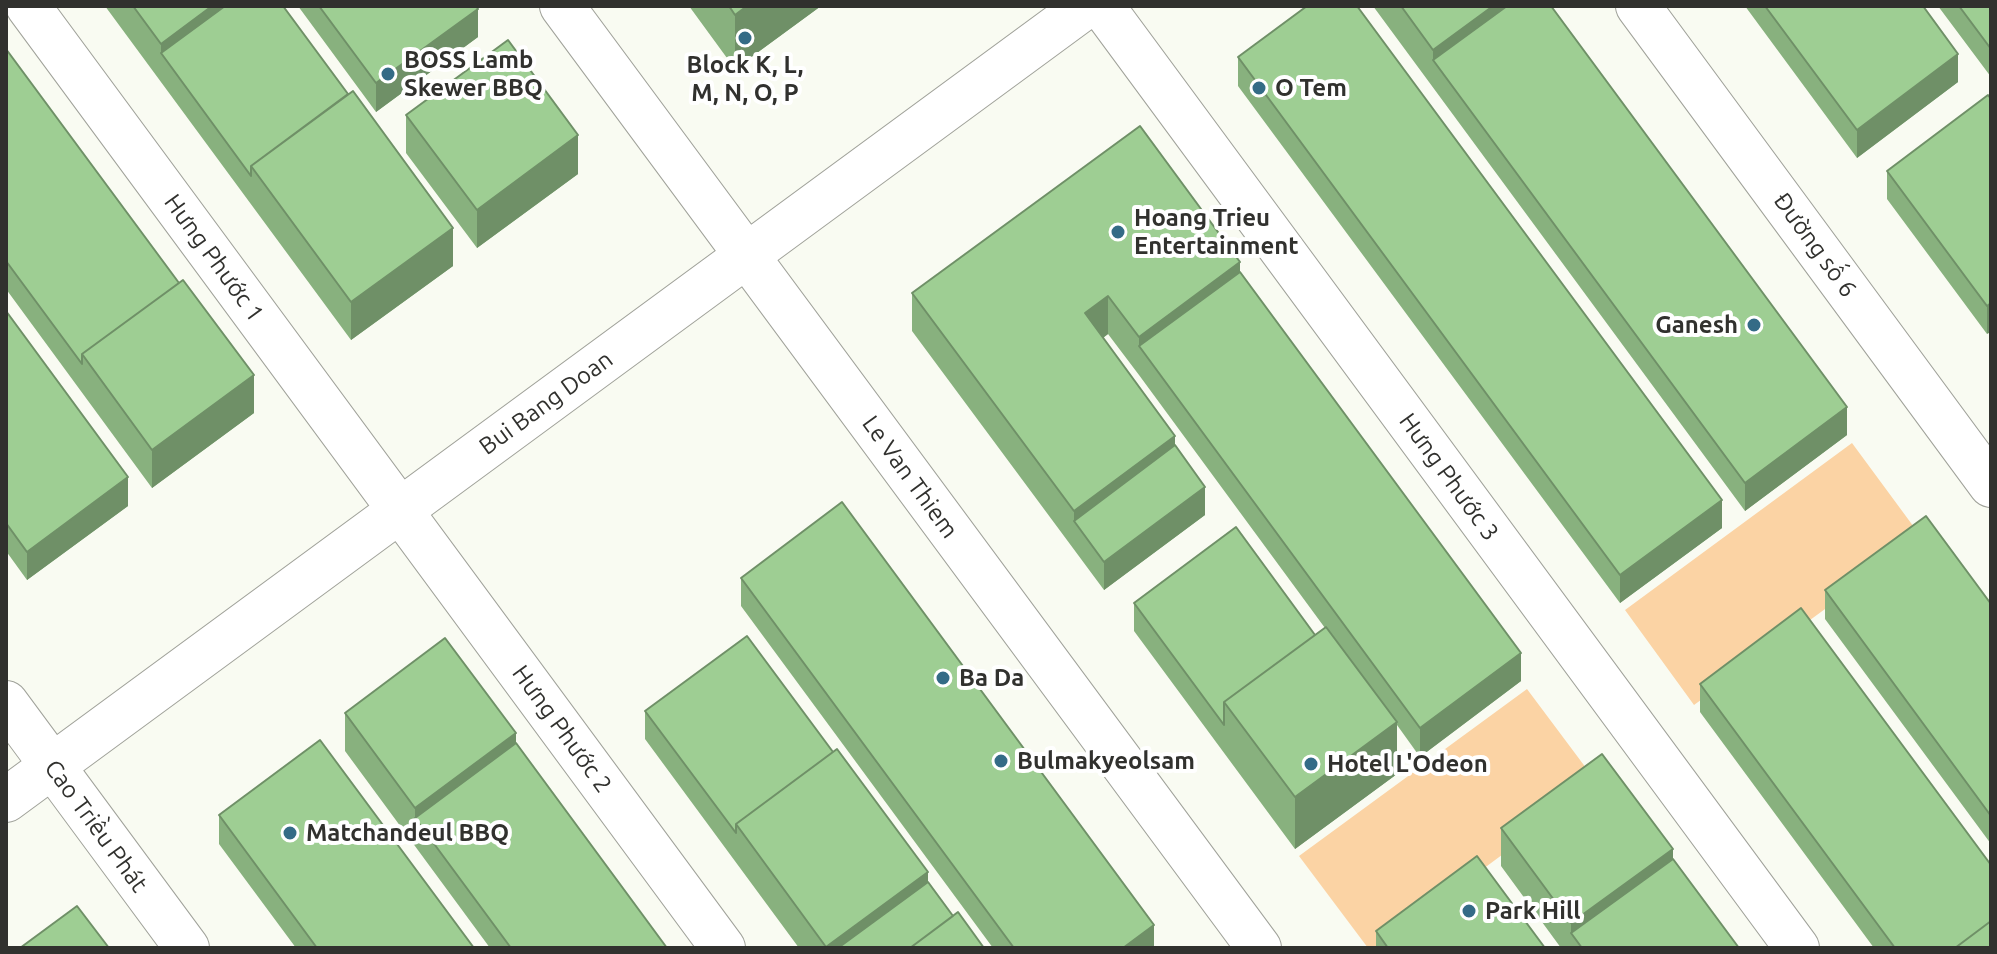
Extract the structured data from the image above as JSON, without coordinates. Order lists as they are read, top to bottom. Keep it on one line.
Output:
{"streets":{"street":["Đường số 6","Hưng Phước 1","Bui Bang Doan","Le Van Thiem","Hưng Phước 3","Hưng Phước 2","Cao Triều Phát"]},"crossings":[["Hưng Phước 1","Bui Bang Doan"],["Hưng Phước 1","Hưng Phước 2"],["Bui Bang Doan","Le Van Thiem"],["Bui Bang Doan","Hưng Phước 2"],["Bui Bang Doan","Cao Triều Phát"]],"places":["Block K, L, M, N, O, P","BOSS Lamb Skewer BBQ","O Tem","Hoang Trieu Entertainment","Ganesh","Ba Da","Bulmakyeolsam","Hotel L'Odeon","Matchandeul BBQ","Park Hill"]}
